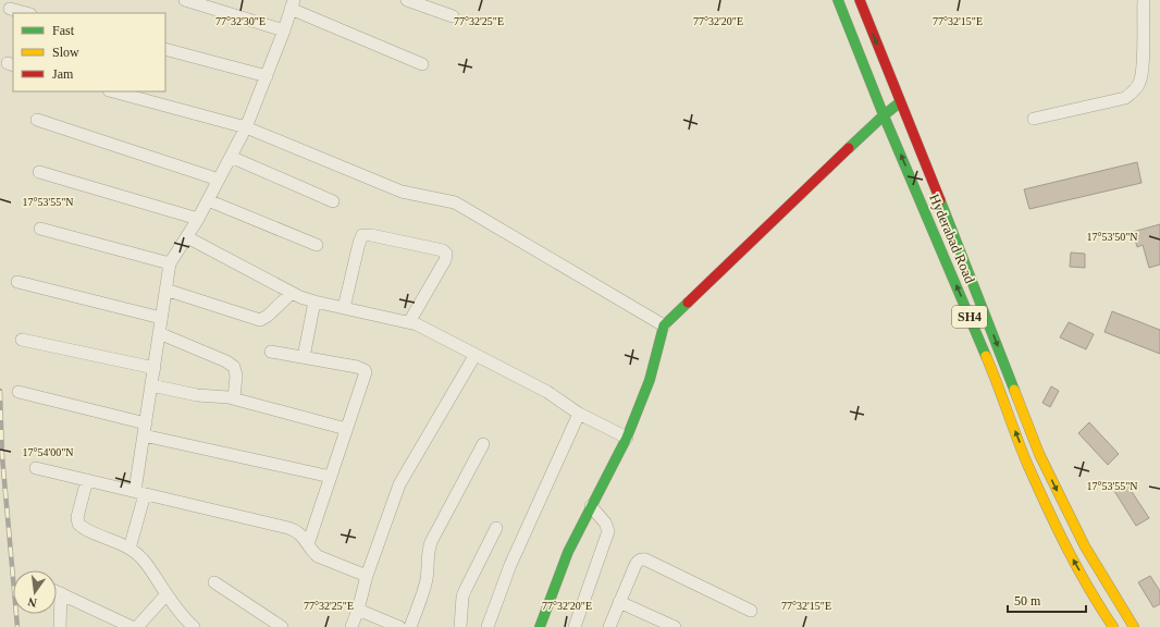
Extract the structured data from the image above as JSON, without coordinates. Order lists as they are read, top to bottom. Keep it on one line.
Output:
{"streets":{"main road":["Hyderabad Road","SH4"]},"legend":["Fast","Slow","Jam"],"scale_bar":"50 m","north":"bottom","coordinates":["77°32'30\"E","77°32'25\"E","77°32'20\"E","77°32'15\"E","17°53'55\"N","17°53'50\"N","17°54'00\"N"]}
